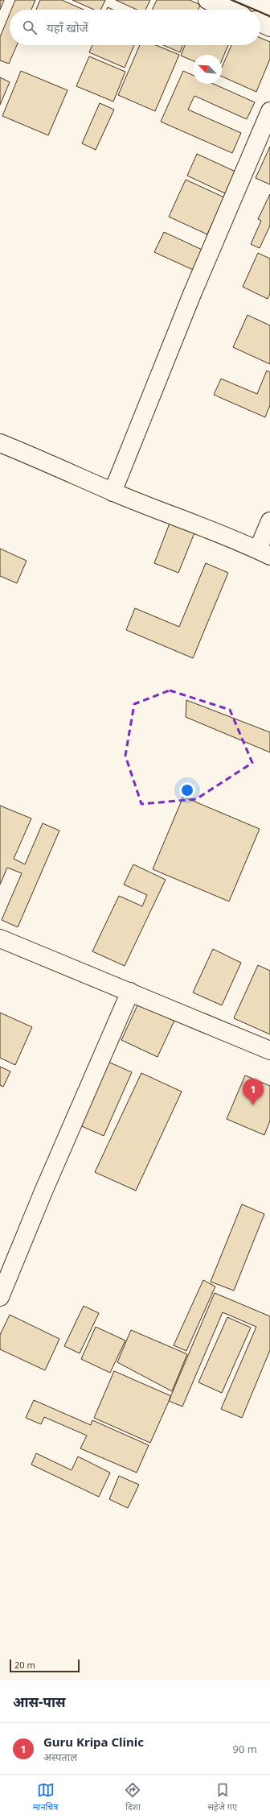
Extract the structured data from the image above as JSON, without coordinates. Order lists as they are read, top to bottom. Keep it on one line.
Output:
{"scale_bar":"20 m","north":"top left","page":{"search":"यहाँ खोजें","pins":"1","scale":"20 m","heading":"आस-पास","list":[{"mark":"1","name":"Guru Kripa Clinic","note":"अस्पताल","value":"90 m"}],"nav":["मानचित्र","दिशा","सहेजे गए"]}}
